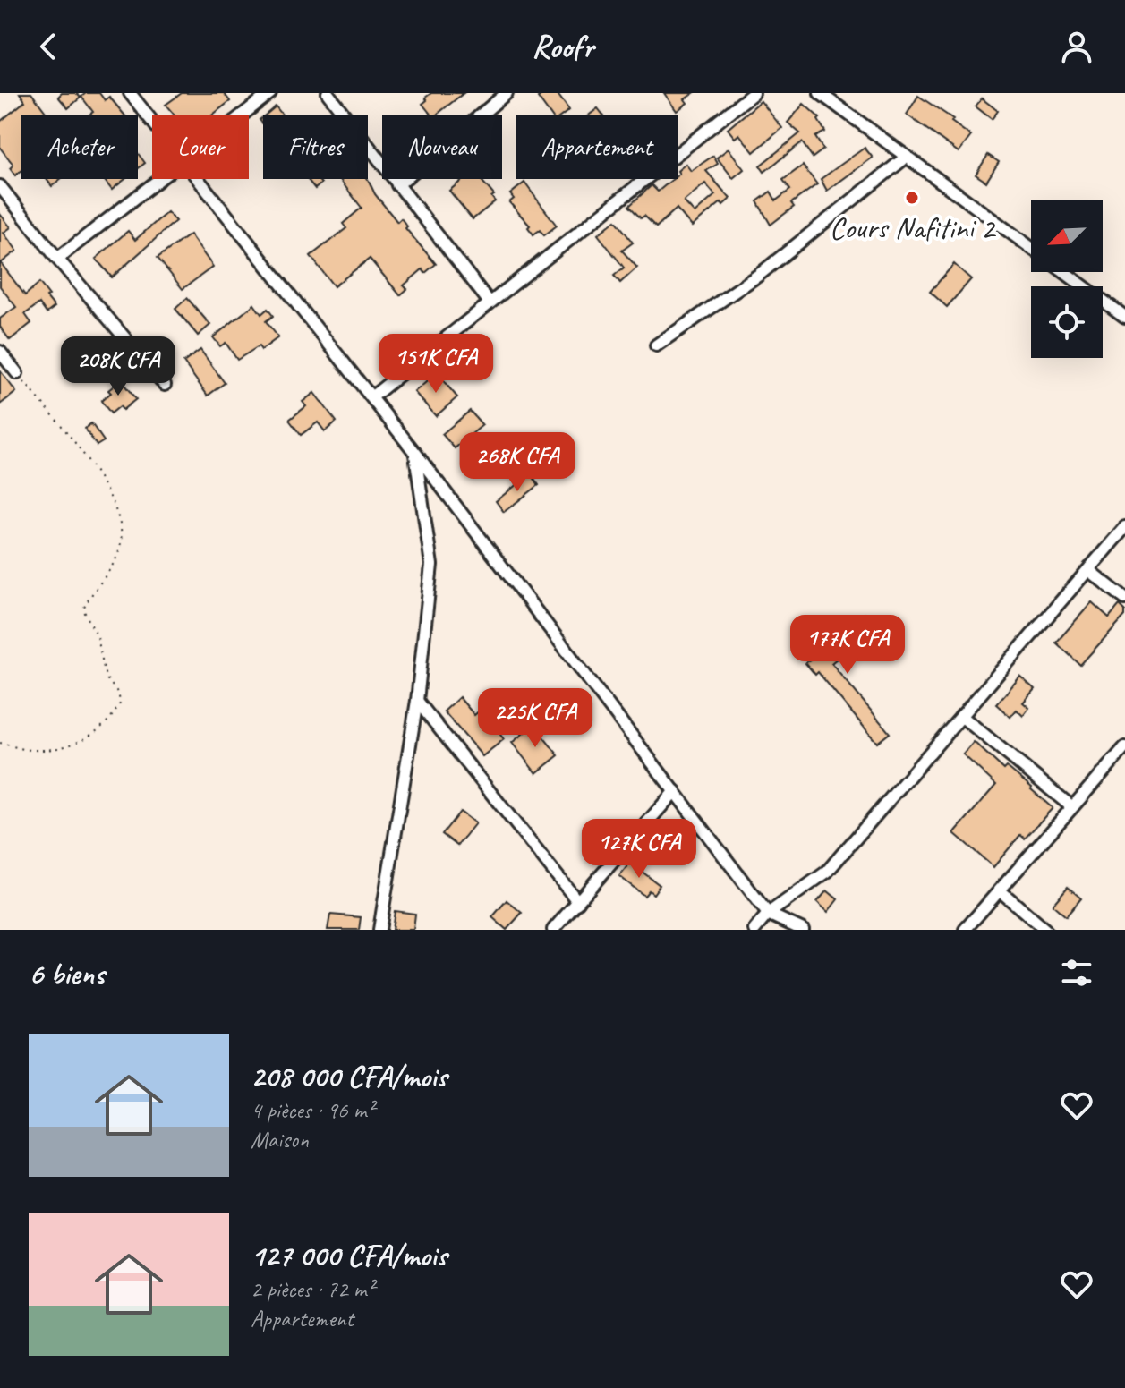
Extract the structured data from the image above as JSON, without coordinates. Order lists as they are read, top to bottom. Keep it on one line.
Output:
{"places":["Cours Nafitini 2"],"north":"bottom left","page":{"header":"Roofr","chip":["Acheter","Louer","Filtres","Nouveau","Appartement"],"price":["151K CFA","208K CFA","268K CFA","177K CFA","225K CFA","127K CFA"],"heading":"6 biens","list":[{"name":"208 000 CFA/mois","note":"4 pièces · 96 m² · Maison"},{"name":"127 000 CFA/mois","note":"2 pièces · 72 m² · Appartement"}]}}
